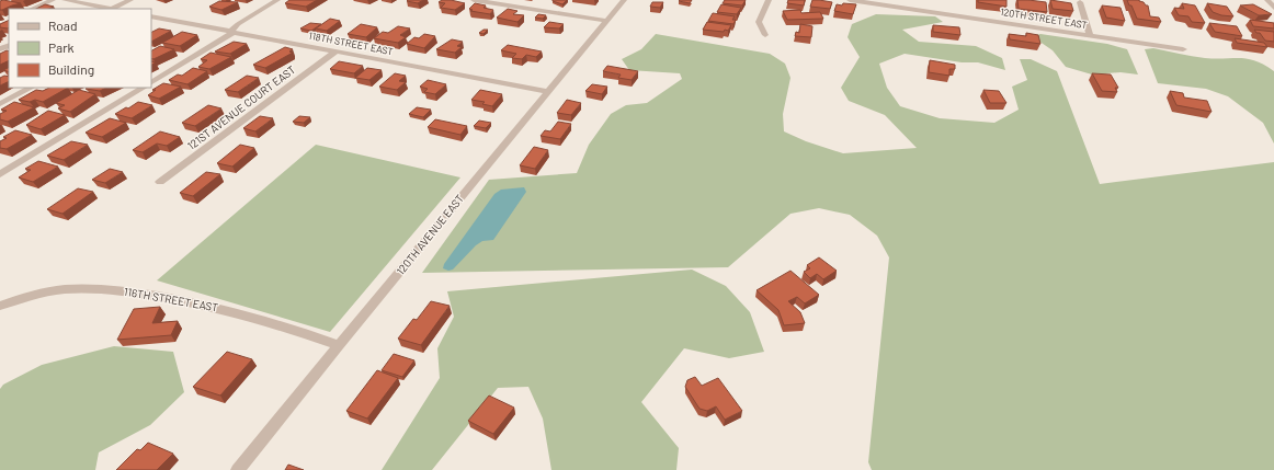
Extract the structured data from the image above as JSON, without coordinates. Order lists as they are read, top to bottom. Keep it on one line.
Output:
{"streets":{"street":["120TH STREET EAST","118TH STREET EAST","121ST AVENUE COURT EAST","120TH AVENUE EAST","116TH STREET EAST"]},"crossings":[["118TH STREET EAST","121ST AVENUE COURT EAST"],["118TH STREET EAST","120TH AVENUE EAST"],["120TH AVENUE EAST","116TH STREET EAST"]],"legend":["Road","Park","Building"]}
